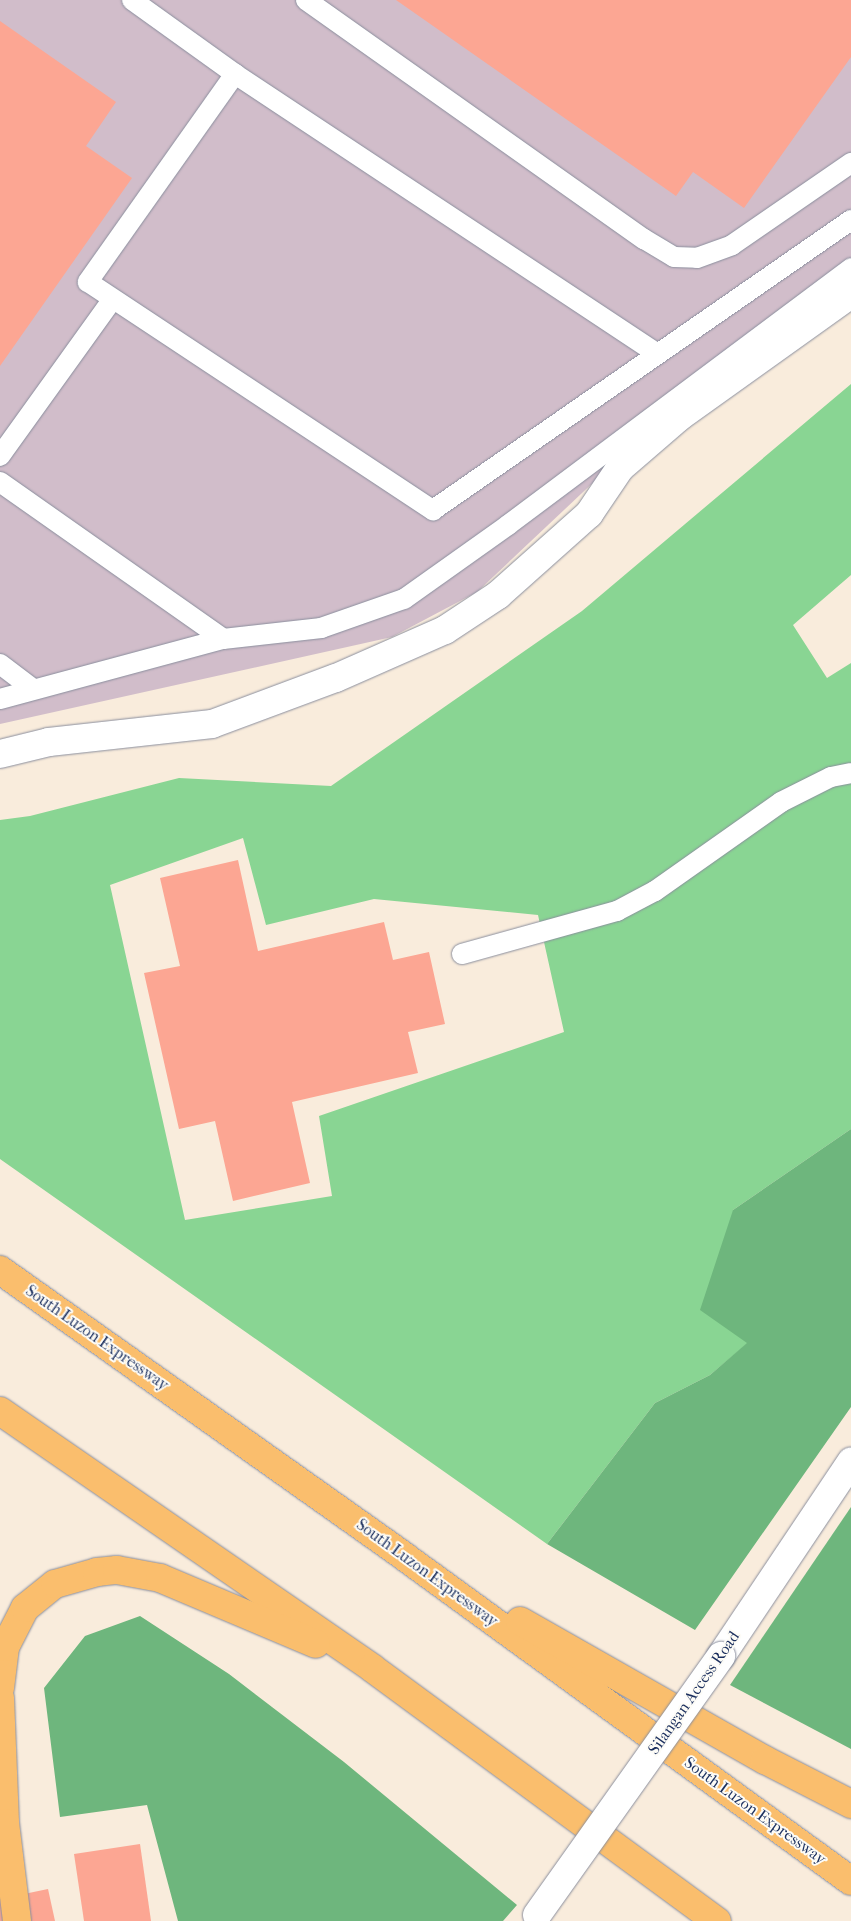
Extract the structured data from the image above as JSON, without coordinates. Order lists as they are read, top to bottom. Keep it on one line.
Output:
{"streets":{"highway":["South Luzon Expressway"],"street":["Silangan Access Road"]}}
